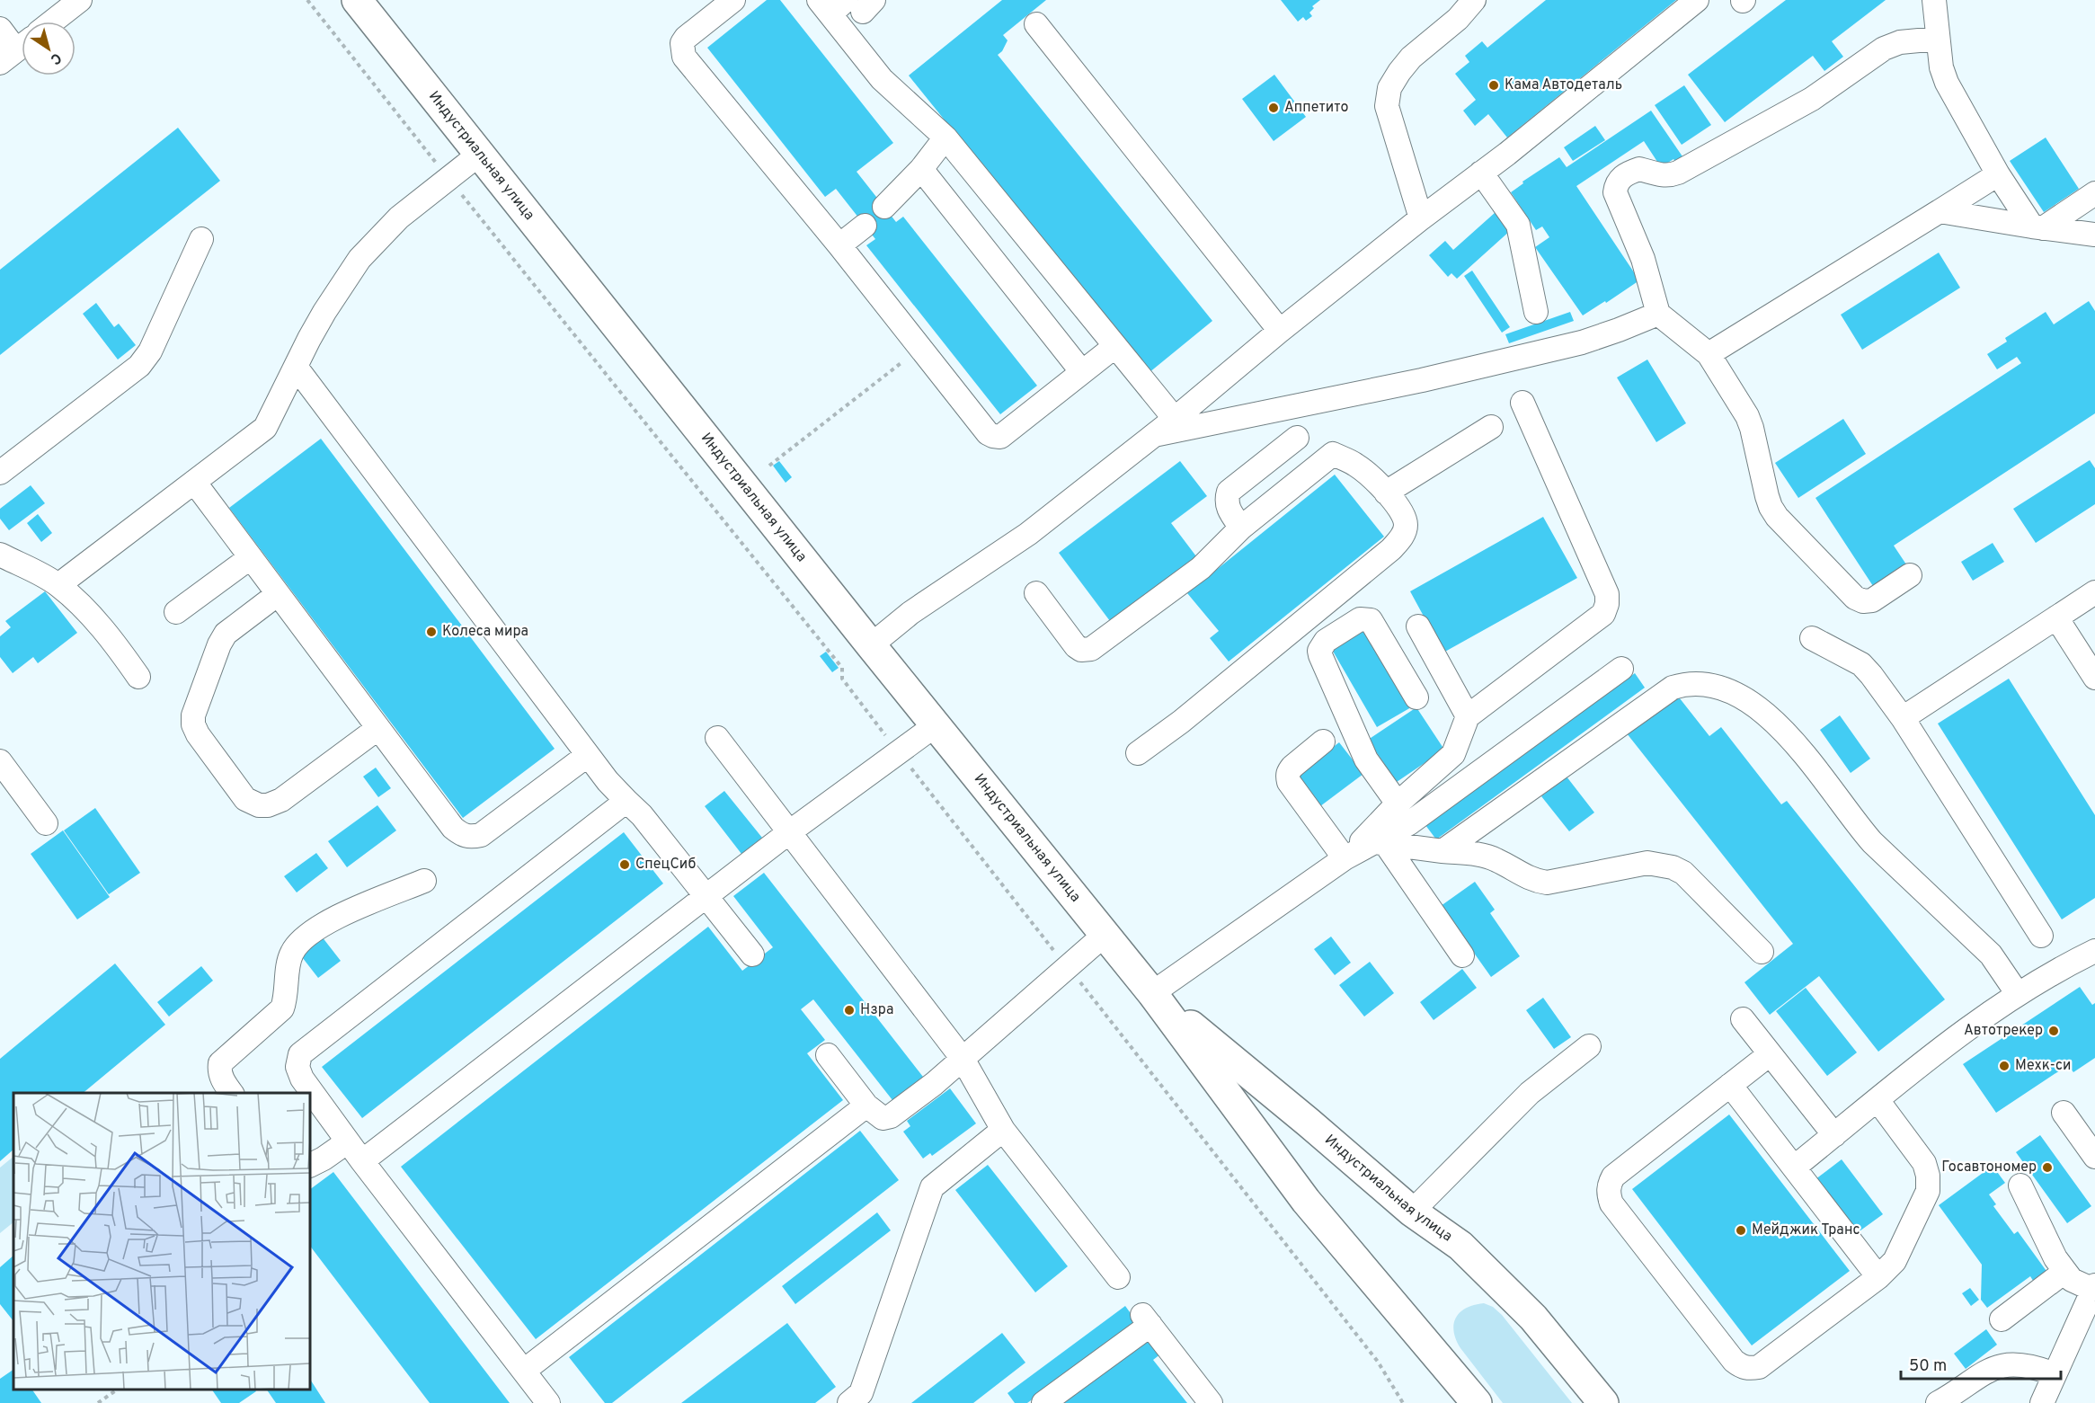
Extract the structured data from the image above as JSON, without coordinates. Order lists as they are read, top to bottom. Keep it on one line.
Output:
{"streets":{"main road":["Индустриальная улица"]},"places":["Кама Автодеталь","Аппетито","Колеса мира","СпецСиб","Нзра","Автотрекер","Мехк-си","Госавтономер","Мейджик Транс"],"scale_bar":"50 m","north":"bottom right"}
